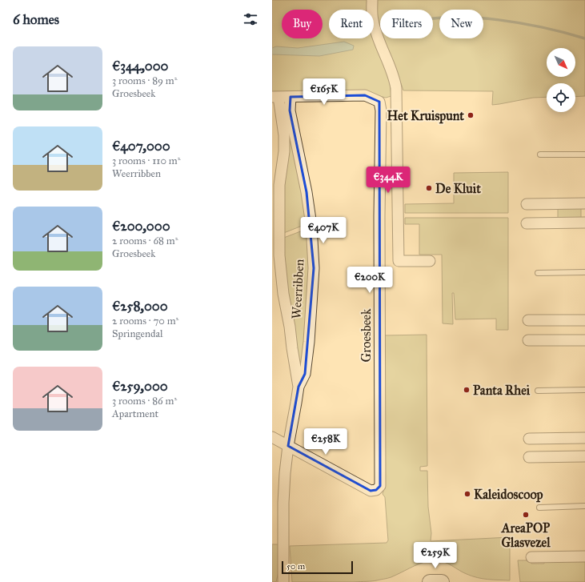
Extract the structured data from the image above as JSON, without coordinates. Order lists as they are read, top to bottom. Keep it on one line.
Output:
{"streets":{"street":["Weerribben","Groesbeek"]},"crossings":[["Weerribben","Groesbeek"]],"places":["Het Kruispunt","De Kluit","Panta Rhei","Kaleidoscoop","AreaPOP Glasvezel"],"scale_bar":"50 m","north":"bottom right","page":{"heading":"6 homes","chip":["Buy","Rent","Filters","New"],"list":[{"name":"€344,000","note":"3 rooms · 89 m² · Groesbeek"},{"name":"€407,000","note":"3 rooms · 110 m² · Weerribben"},{"name":"€200,000","note":"2 rooms · 68 m² · Groesbeek"},{"name":"€258,000","note":"2 rooms · 70 m² · Springendal"},{"name":"€259,000","note":"3 rooms · 86 m² · Apartment"}],"price":["€165K","€344K","€407K","€200K","€258K","€259K"],"scale":"50 m"}}
